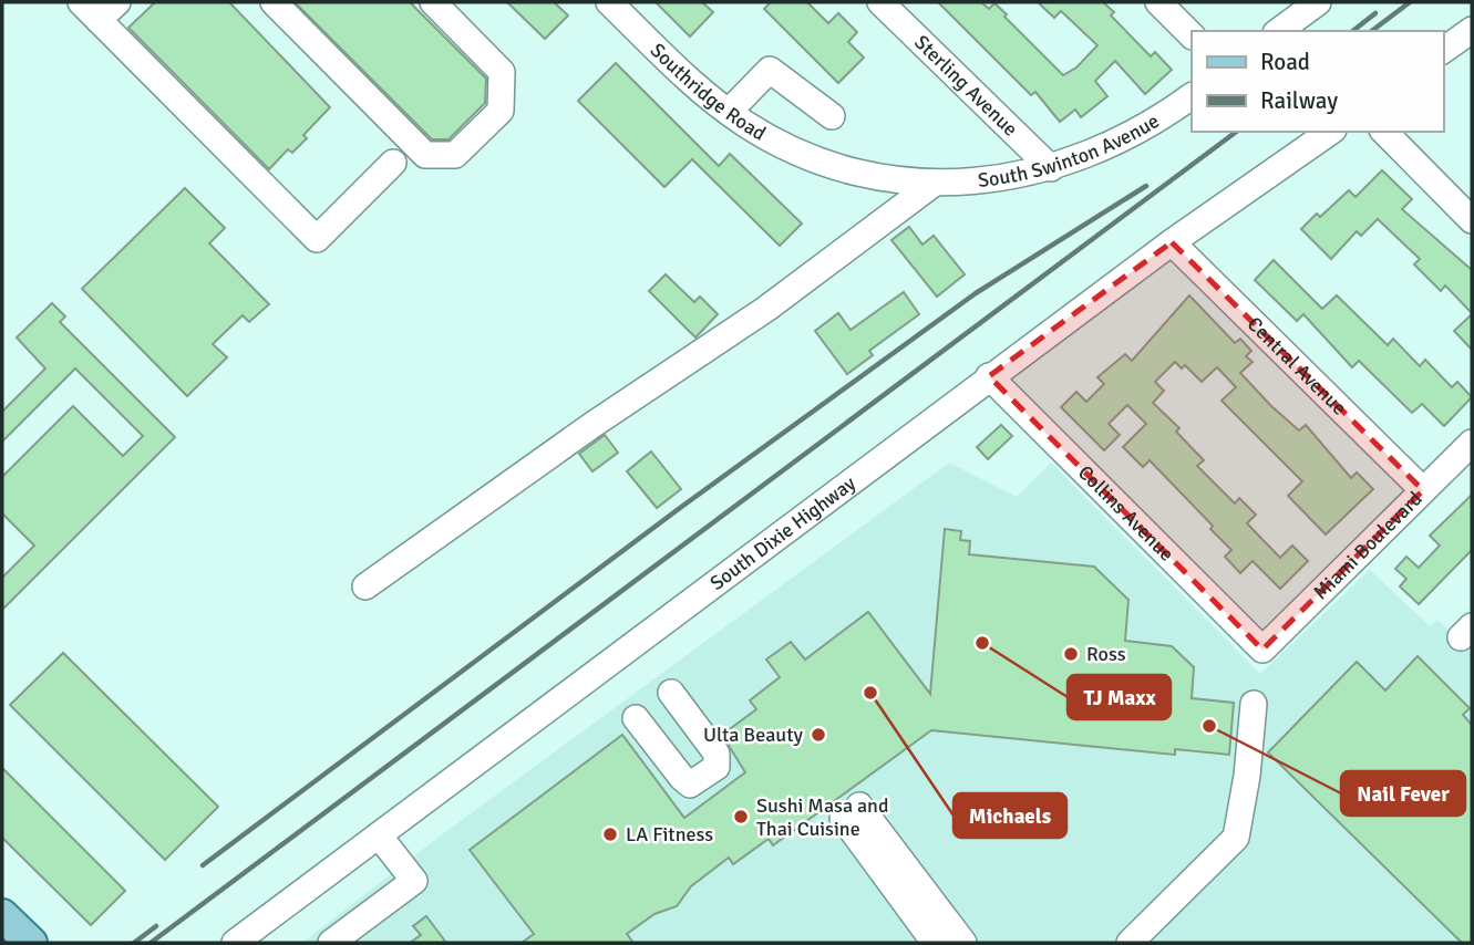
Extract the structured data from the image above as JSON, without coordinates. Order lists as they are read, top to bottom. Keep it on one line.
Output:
{"streets":{"street":["Sterling Avenue","Southridge Road","South Swinton Avenue","Central Avenue","Collins Avenue","South Dixie Highway","Miami Boulevard"]},"crossings":[["Sterling Avenue","South Swinton Avenue"],["Southridge Road","South Swinton Avenue"],["Central Avenue","South Dixie Highway"],["Central Avenue","Miami Boulevard"],["Collins Avenue","South Dixie Highway"],["Collins Avenue","Miami Boulevard"]],"places":["TJ Maxx","Ross","Michaels","Nail Fever","Ulta Beauty","Sushi Masa and Thai Cuisine","LA Fitness"],"legend":["Road","Railway"]}
